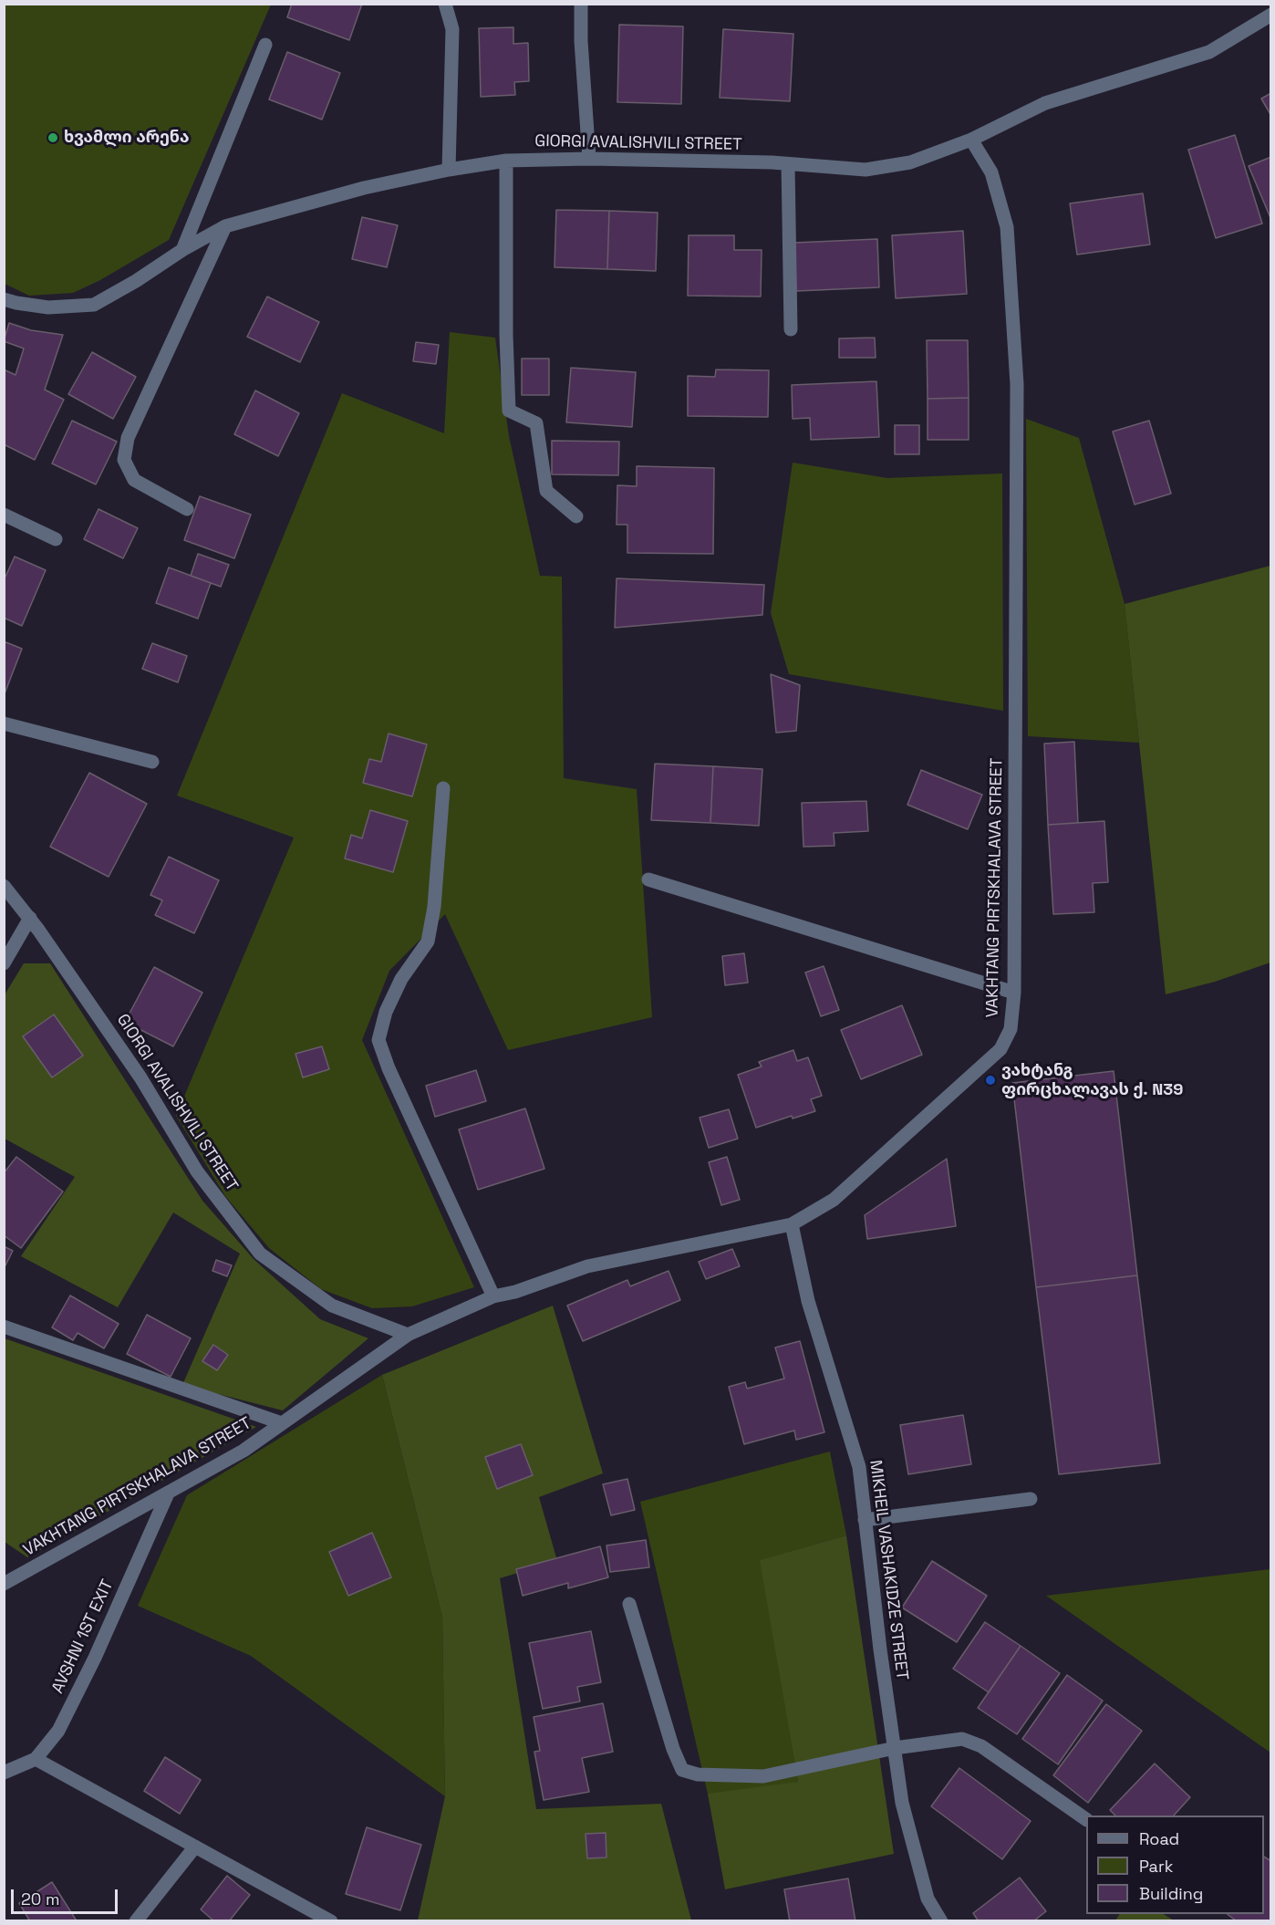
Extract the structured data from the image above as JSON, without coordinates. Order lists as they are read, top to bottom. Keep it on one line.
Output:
{"streets":{"street":["GIORGI AVALISHVILI STREET","VAKHTANG PIRTSKHALAVA STREET","MIKHEIL VASHAKIDZE STREET","AVSHNI 1ST EXIT"]},"crossings":[["GIORGI AVALISHVILI STREET","VAKHTANG PIRTSKHALAVA STREET"],["VAKHTANG PIRTSKHALAVA STREET","MIKHEIL VASHAKIDZE STREET"],["VAKHTANG PIRTSKHALAVA STREET","AVSHNI 1ST EXIT"]],"places":["ხვამლი არენა","ვახტანგ ფირცხალავას ქ. N39"],"legend":["Road","Park","Building"],"scale_bar":"20 m"}
